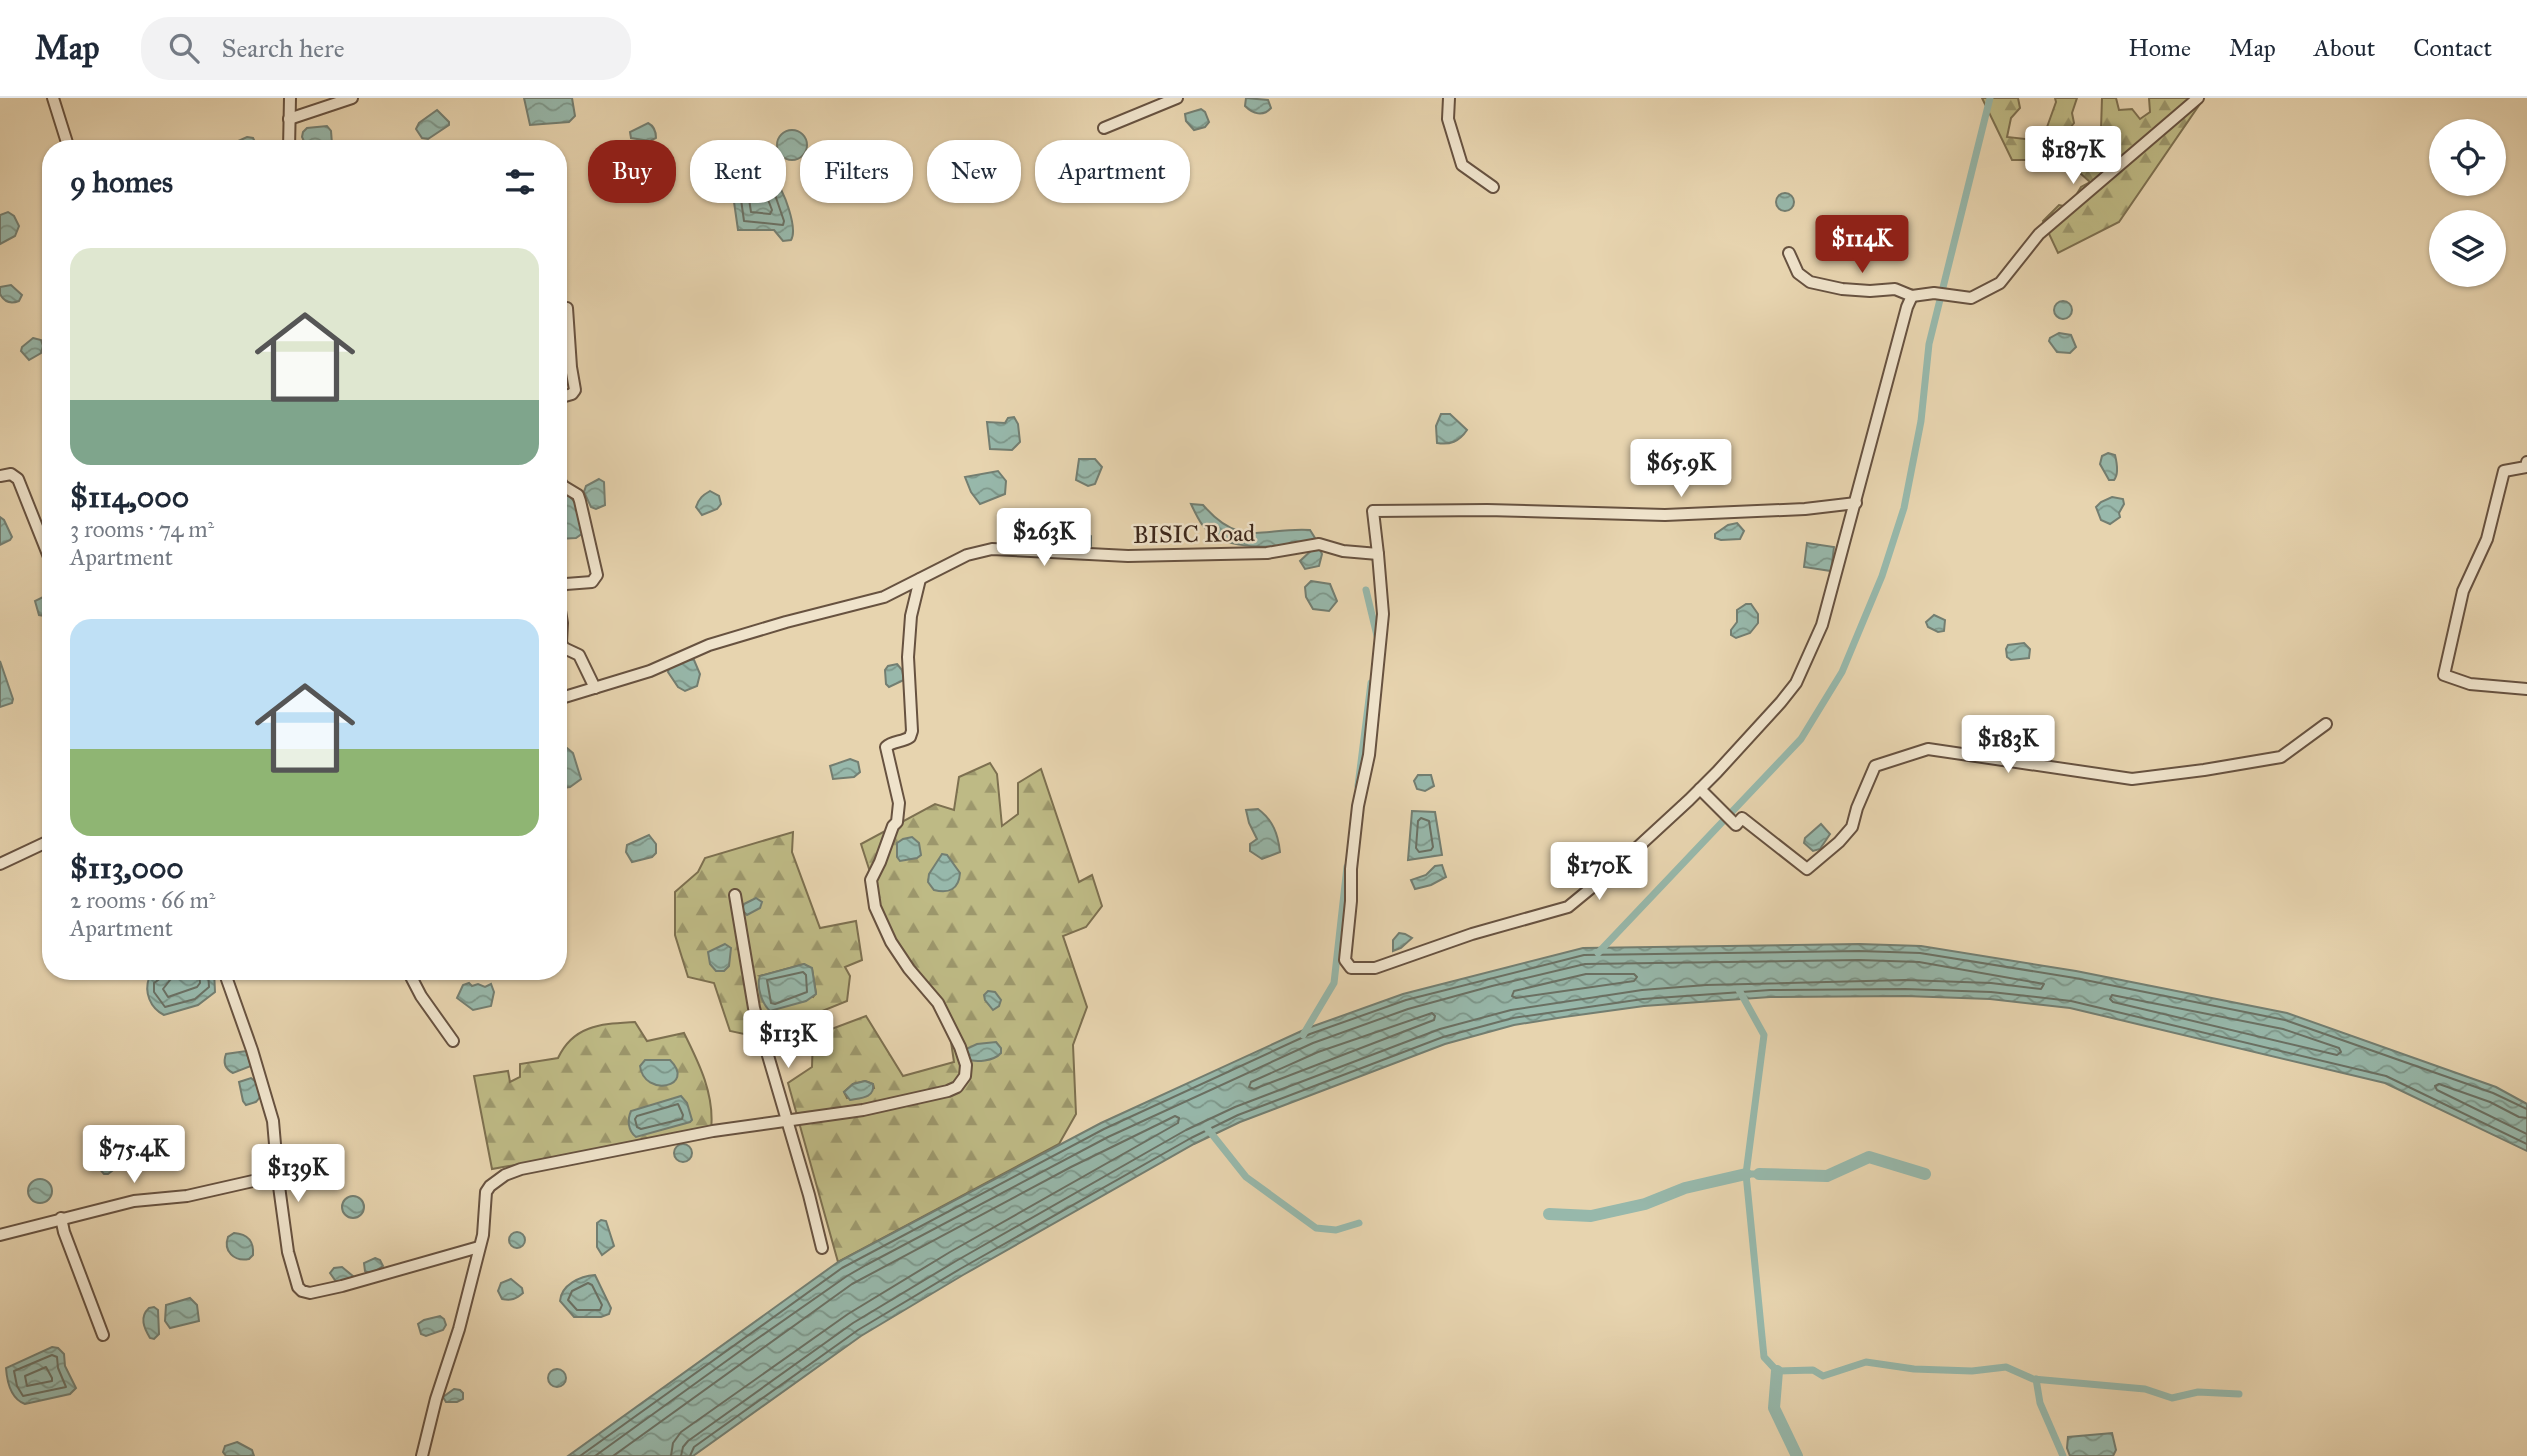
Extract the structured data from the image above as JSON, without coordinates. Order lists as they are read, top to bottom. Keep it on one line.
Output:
{"streets":{"street":["BISIC Road"]},"page":{"header":"Map","search":"Search here","nav":["Home","Map","About","Contact"],"price":["$187K","$114K","$65.9K","$263K","$183K","$170K","$113K","$75.4K","$139K"],"chip":["Buy","Rent","Filters","New","Apartment"],"heading":"9 homes","list":[{"name":"$114,000","note":"3 rooms · 74 m² · Apartment"},{"name":"$113,000","note":"2 rooms · 66 m² · Apartment"}]}}
